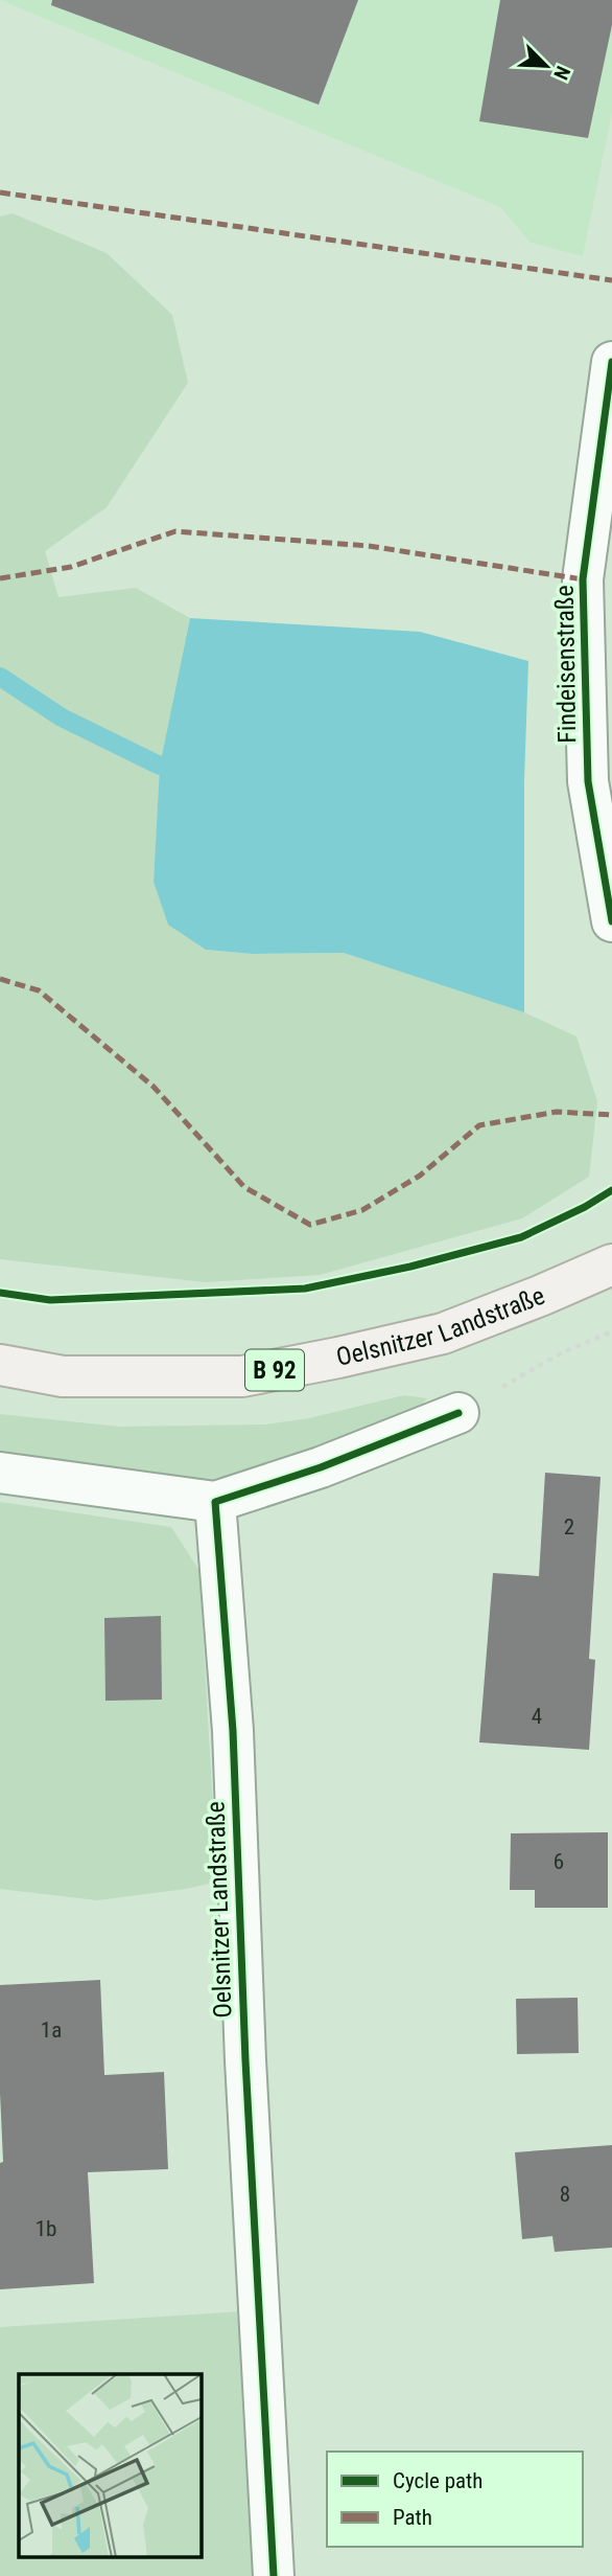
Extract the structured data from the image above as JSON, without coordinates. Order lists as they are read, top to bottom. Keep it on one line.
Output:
{"streets":{"main road":["Oelsnitzer Landstraße","B 92"],"street":["Findeisenstraße"]},"house_numbers":["2","4","6","1a","8","1b"],"legend":["Cycle path","Path"],"north":"bottom right"}
